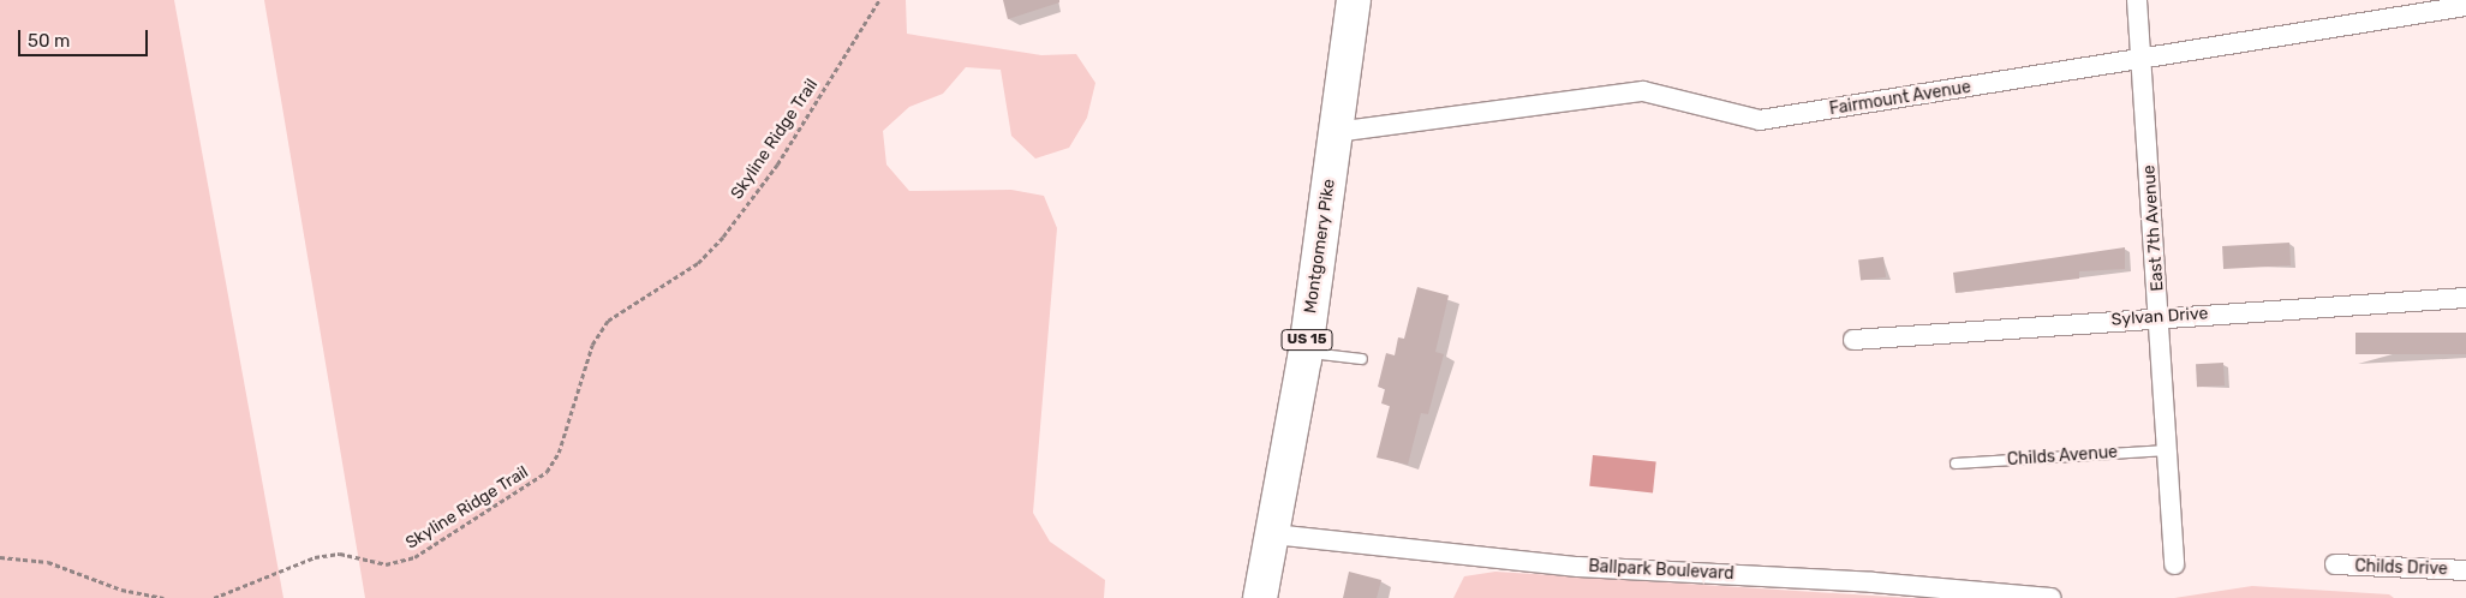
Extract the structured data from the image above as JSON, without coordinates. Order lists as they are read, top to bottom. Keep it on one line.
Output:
{"streets":{"highway":["Montgomery Pike","US 15"],"street":["Fairmount Avenue","East 7th Avenue","Sylvan Drive","Childs Drive","Ballpark Boulevard"],"lane":["Childs Avenue"],"path":["Skyline Ridge Trail"]},"crossings":[["Fairmount Avenue","East 7th Avenue"],["Fairmount Avenue","Montgomery Pike"],["East 7th Avenue","Sylvan Drive"],["East 7th Avenue","Childs Avenue"],["Montgomery Pike","Ballpark Boulevard"]],"scale_bar":"50 m"}
